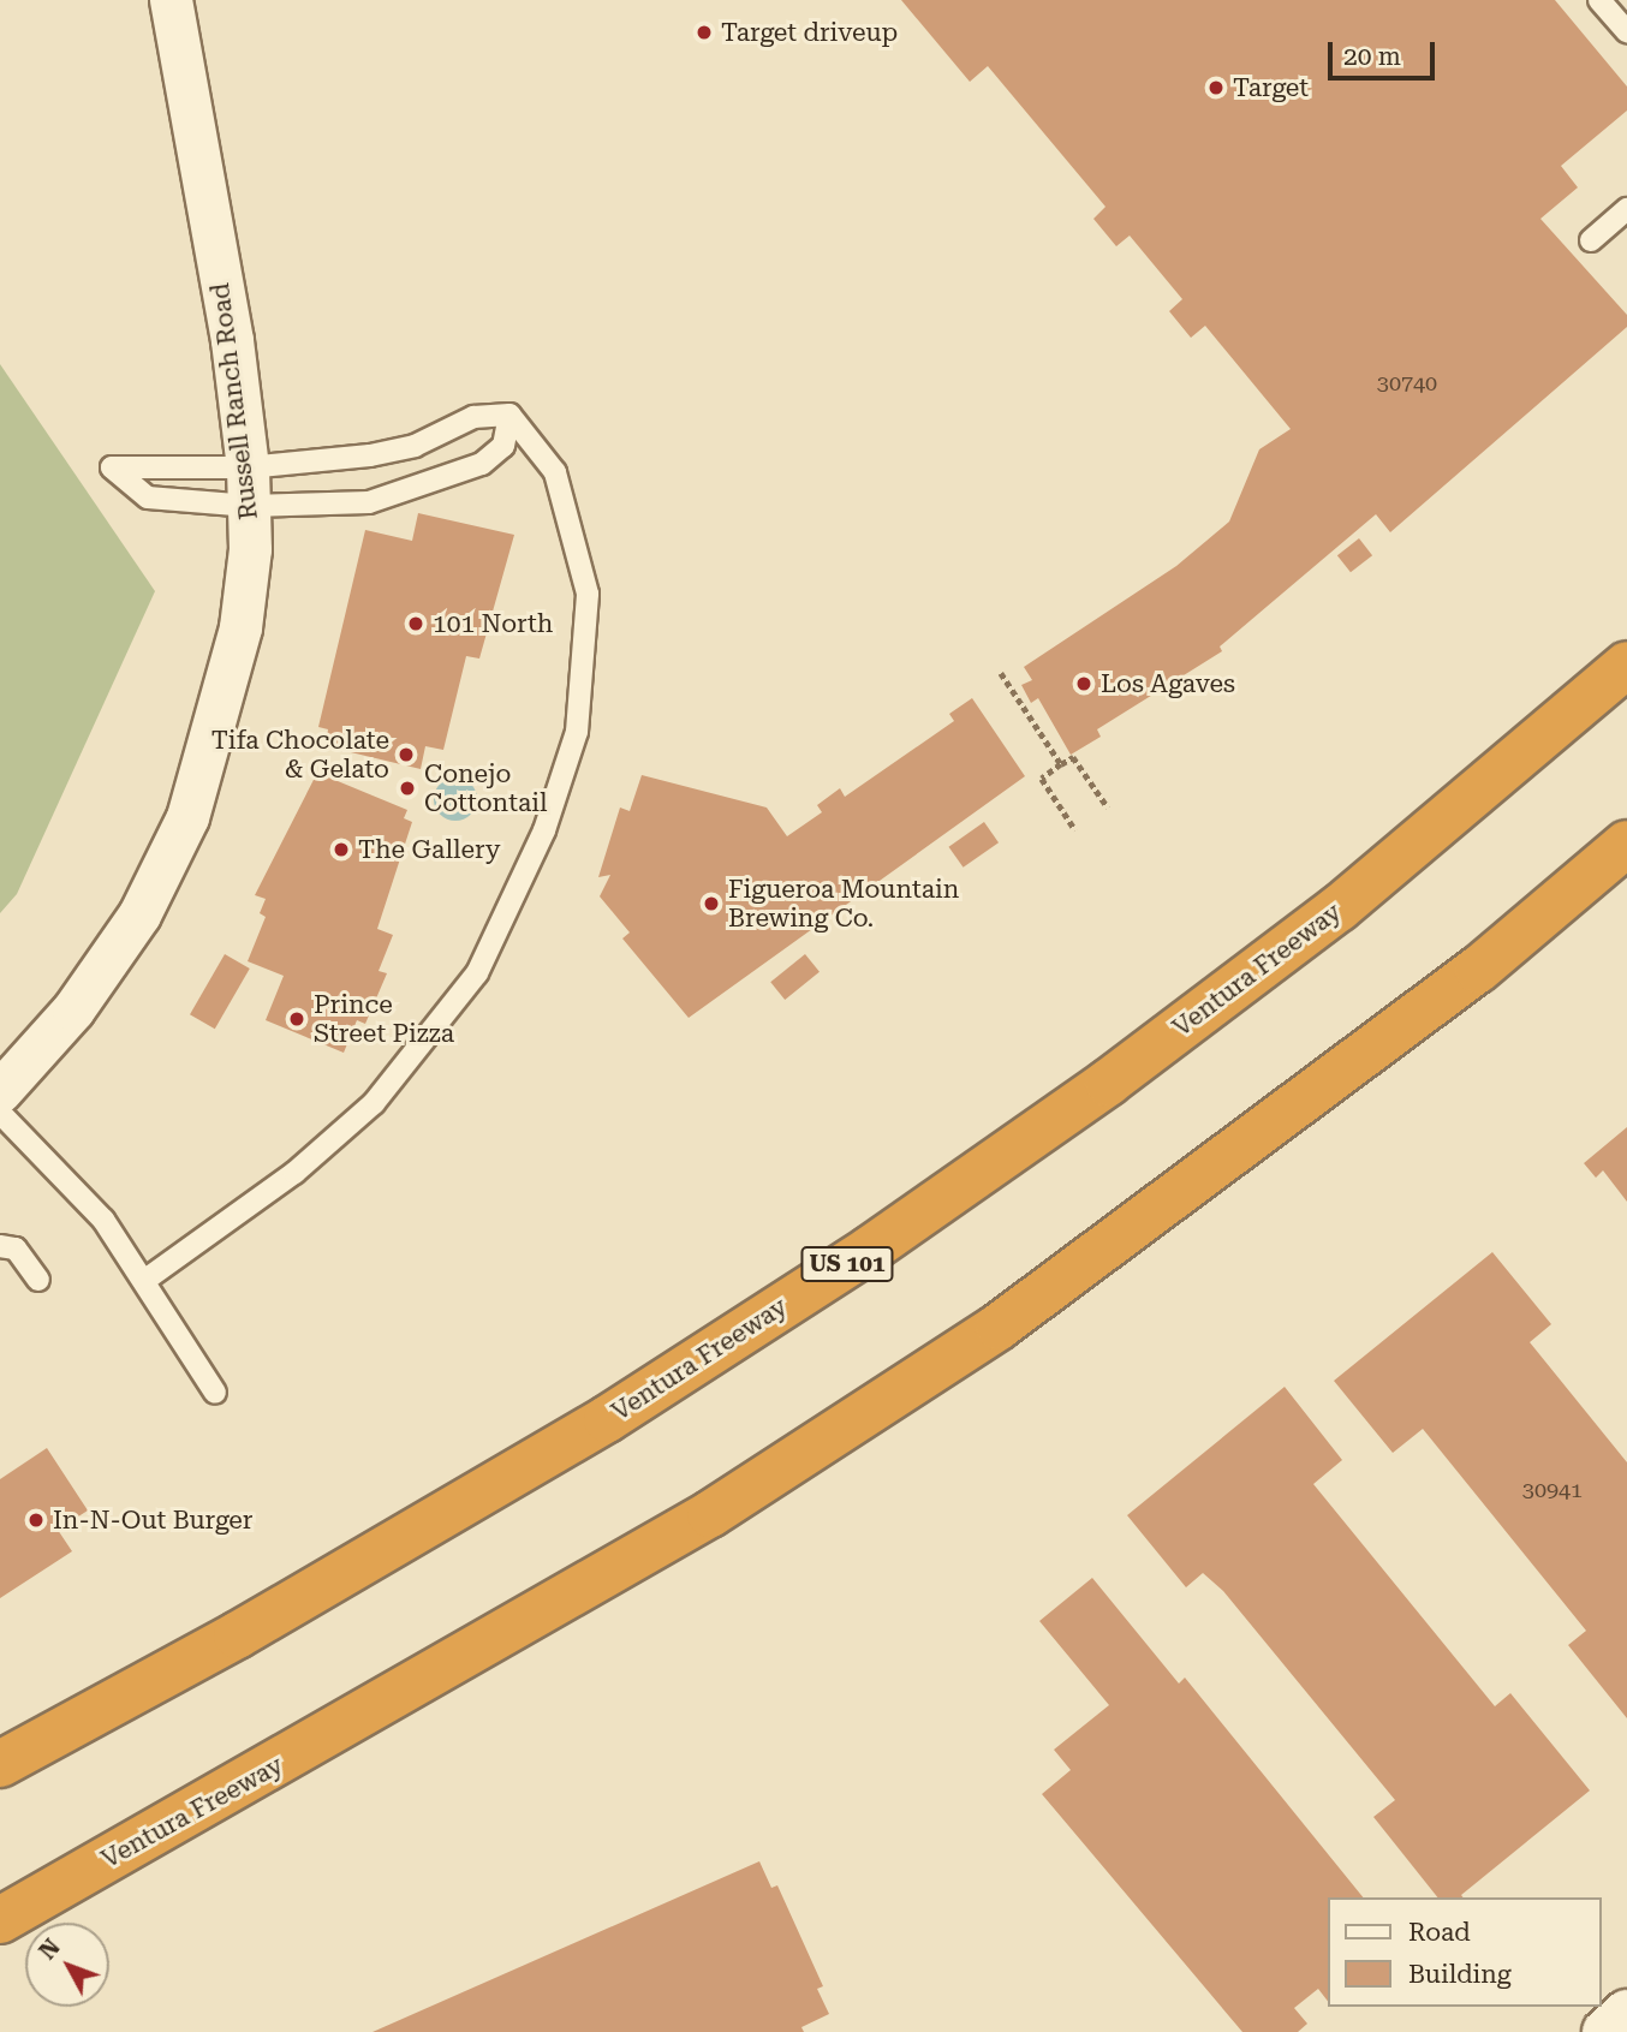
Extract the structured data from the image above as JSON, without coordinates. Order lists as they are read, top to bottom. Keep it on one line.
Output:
{"streets":{"highway":["Ventura Freeway","US 101"],"street":["Russell Ranch Road"]},"places":["Target driveup","Target","101 North","Los Agaves","Tifa Chocolate & Gelato","Conejo Cottontail","The Gallery","Figueroa Mountain Brewing Co.","Prince Street Pizza","In-N-Out Burger"],"house_numbers":["30740","30941"],"legend":["Road","Building"],"scale_bar":"20 m","north":"top left"}
